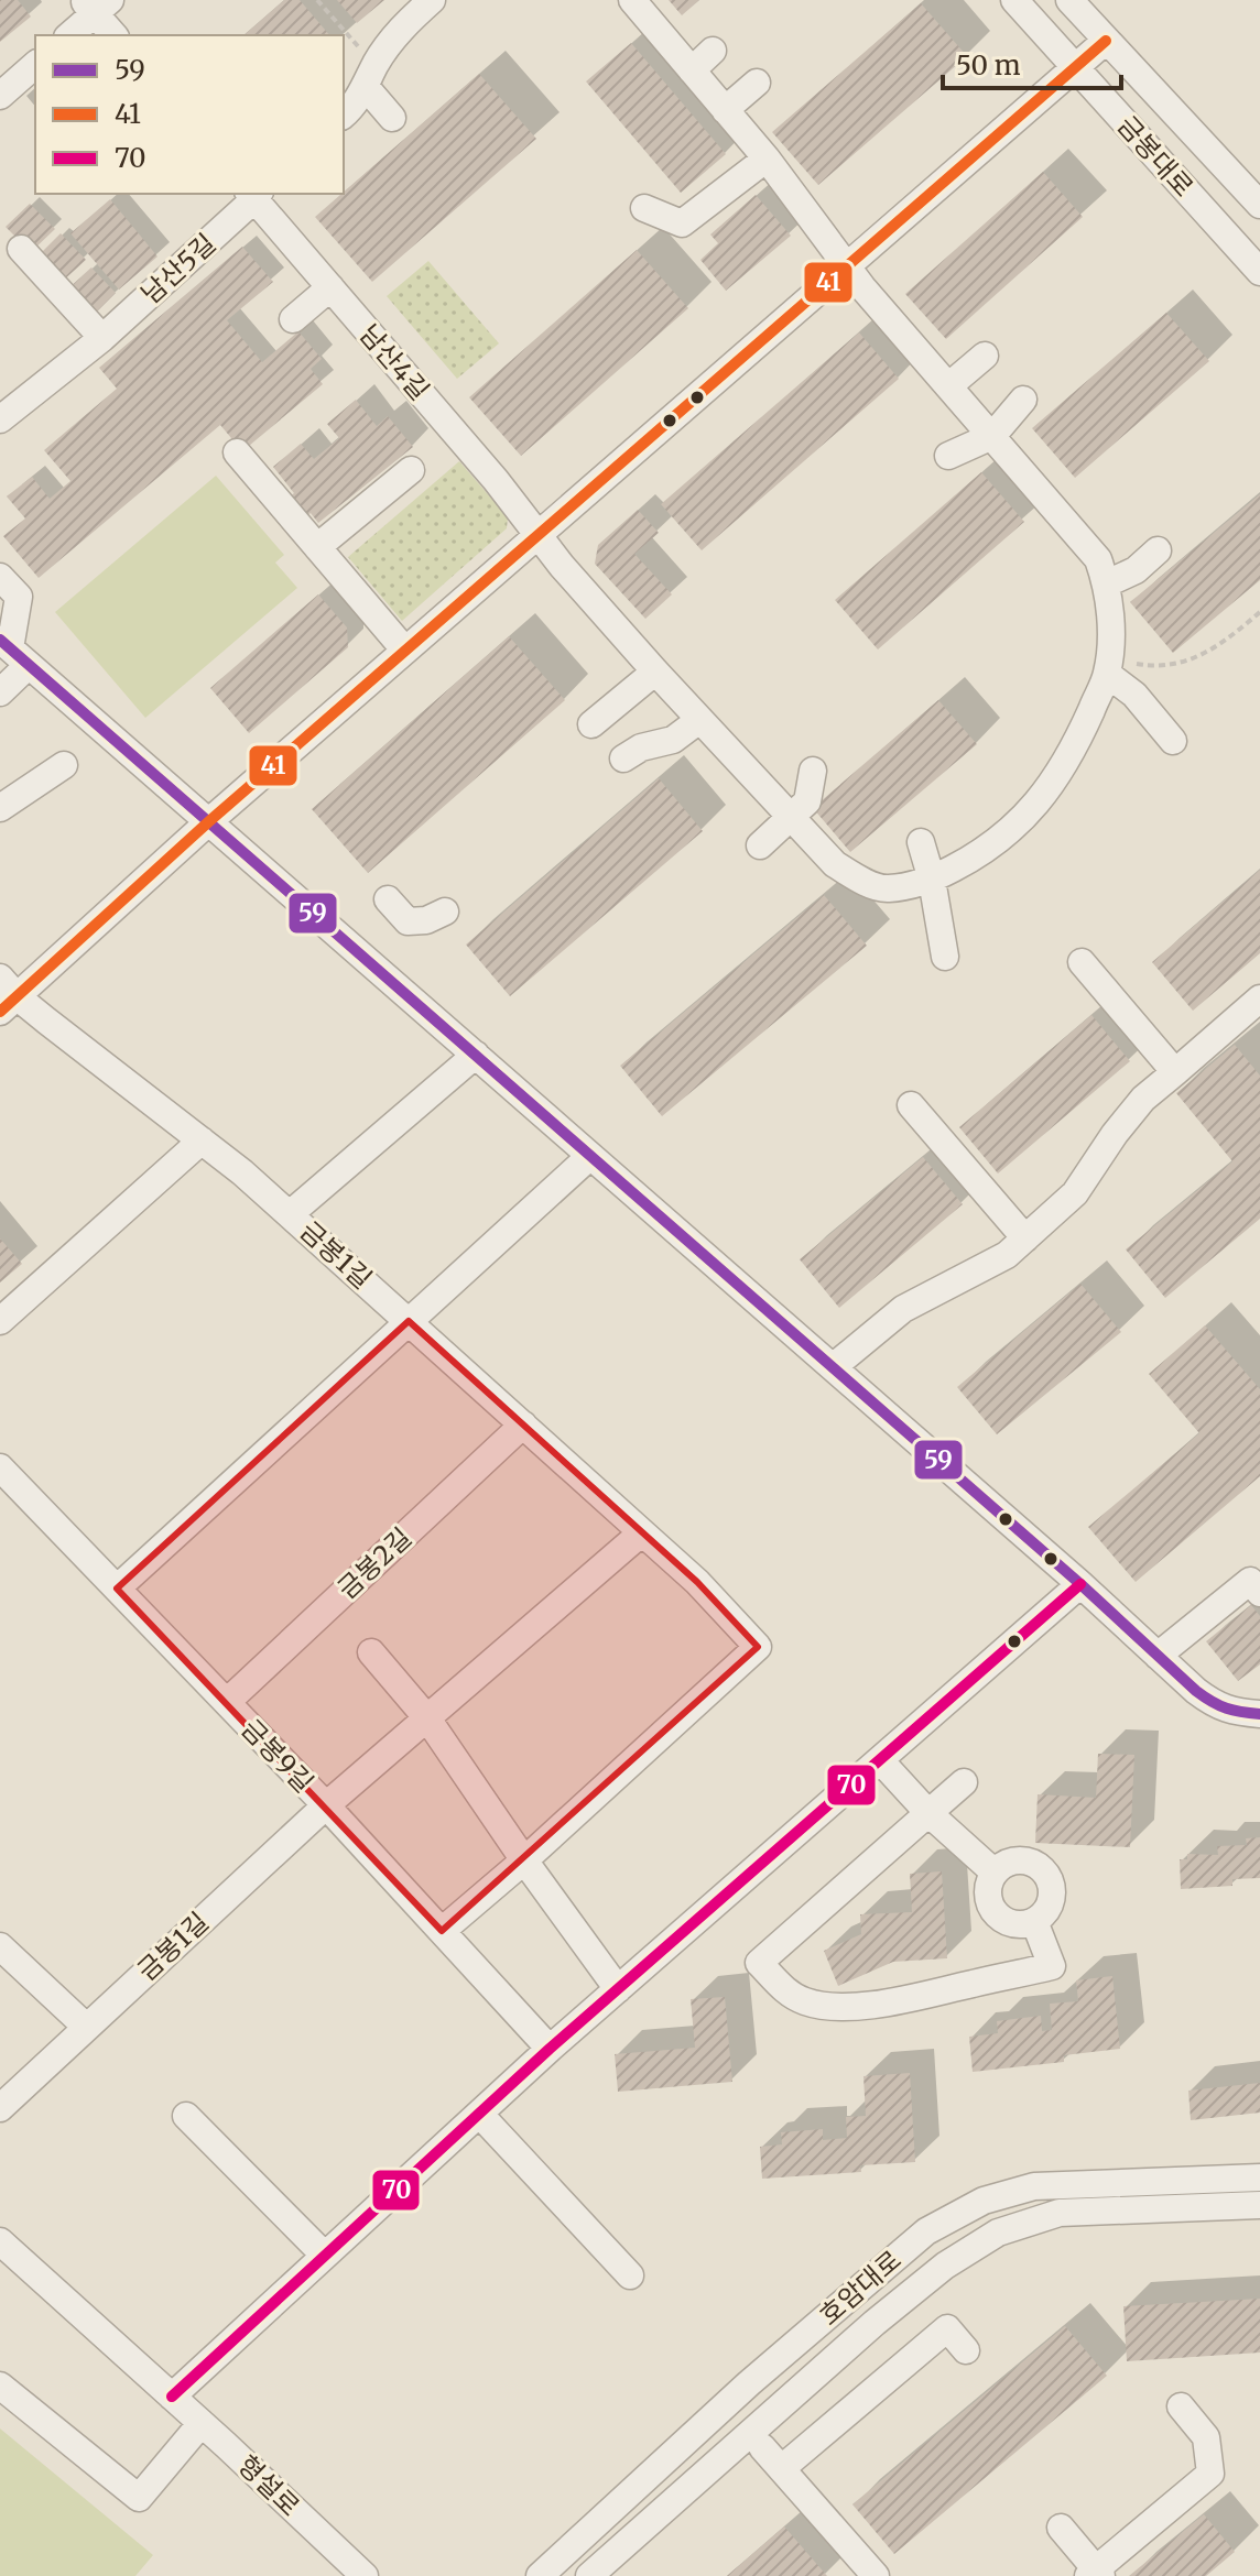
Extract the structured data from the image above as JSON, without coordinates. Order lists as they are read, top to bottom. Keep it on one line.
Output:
{"streets":{"street":["금봉대로","남산5길","남산4길","금봉1길","금봉2길","금봉9길","호암대로","형설로"]},"crossings":[["남산5길","남산4길"],["금봉1길","금봉2길"],["금봉1길","금봉9길"],["금봉2길","금봉9길"]],"lines":["transit line 41","transit line 59","transit line 70"],"legend":["59","41","70"],"scale_bar":"50 m"}
